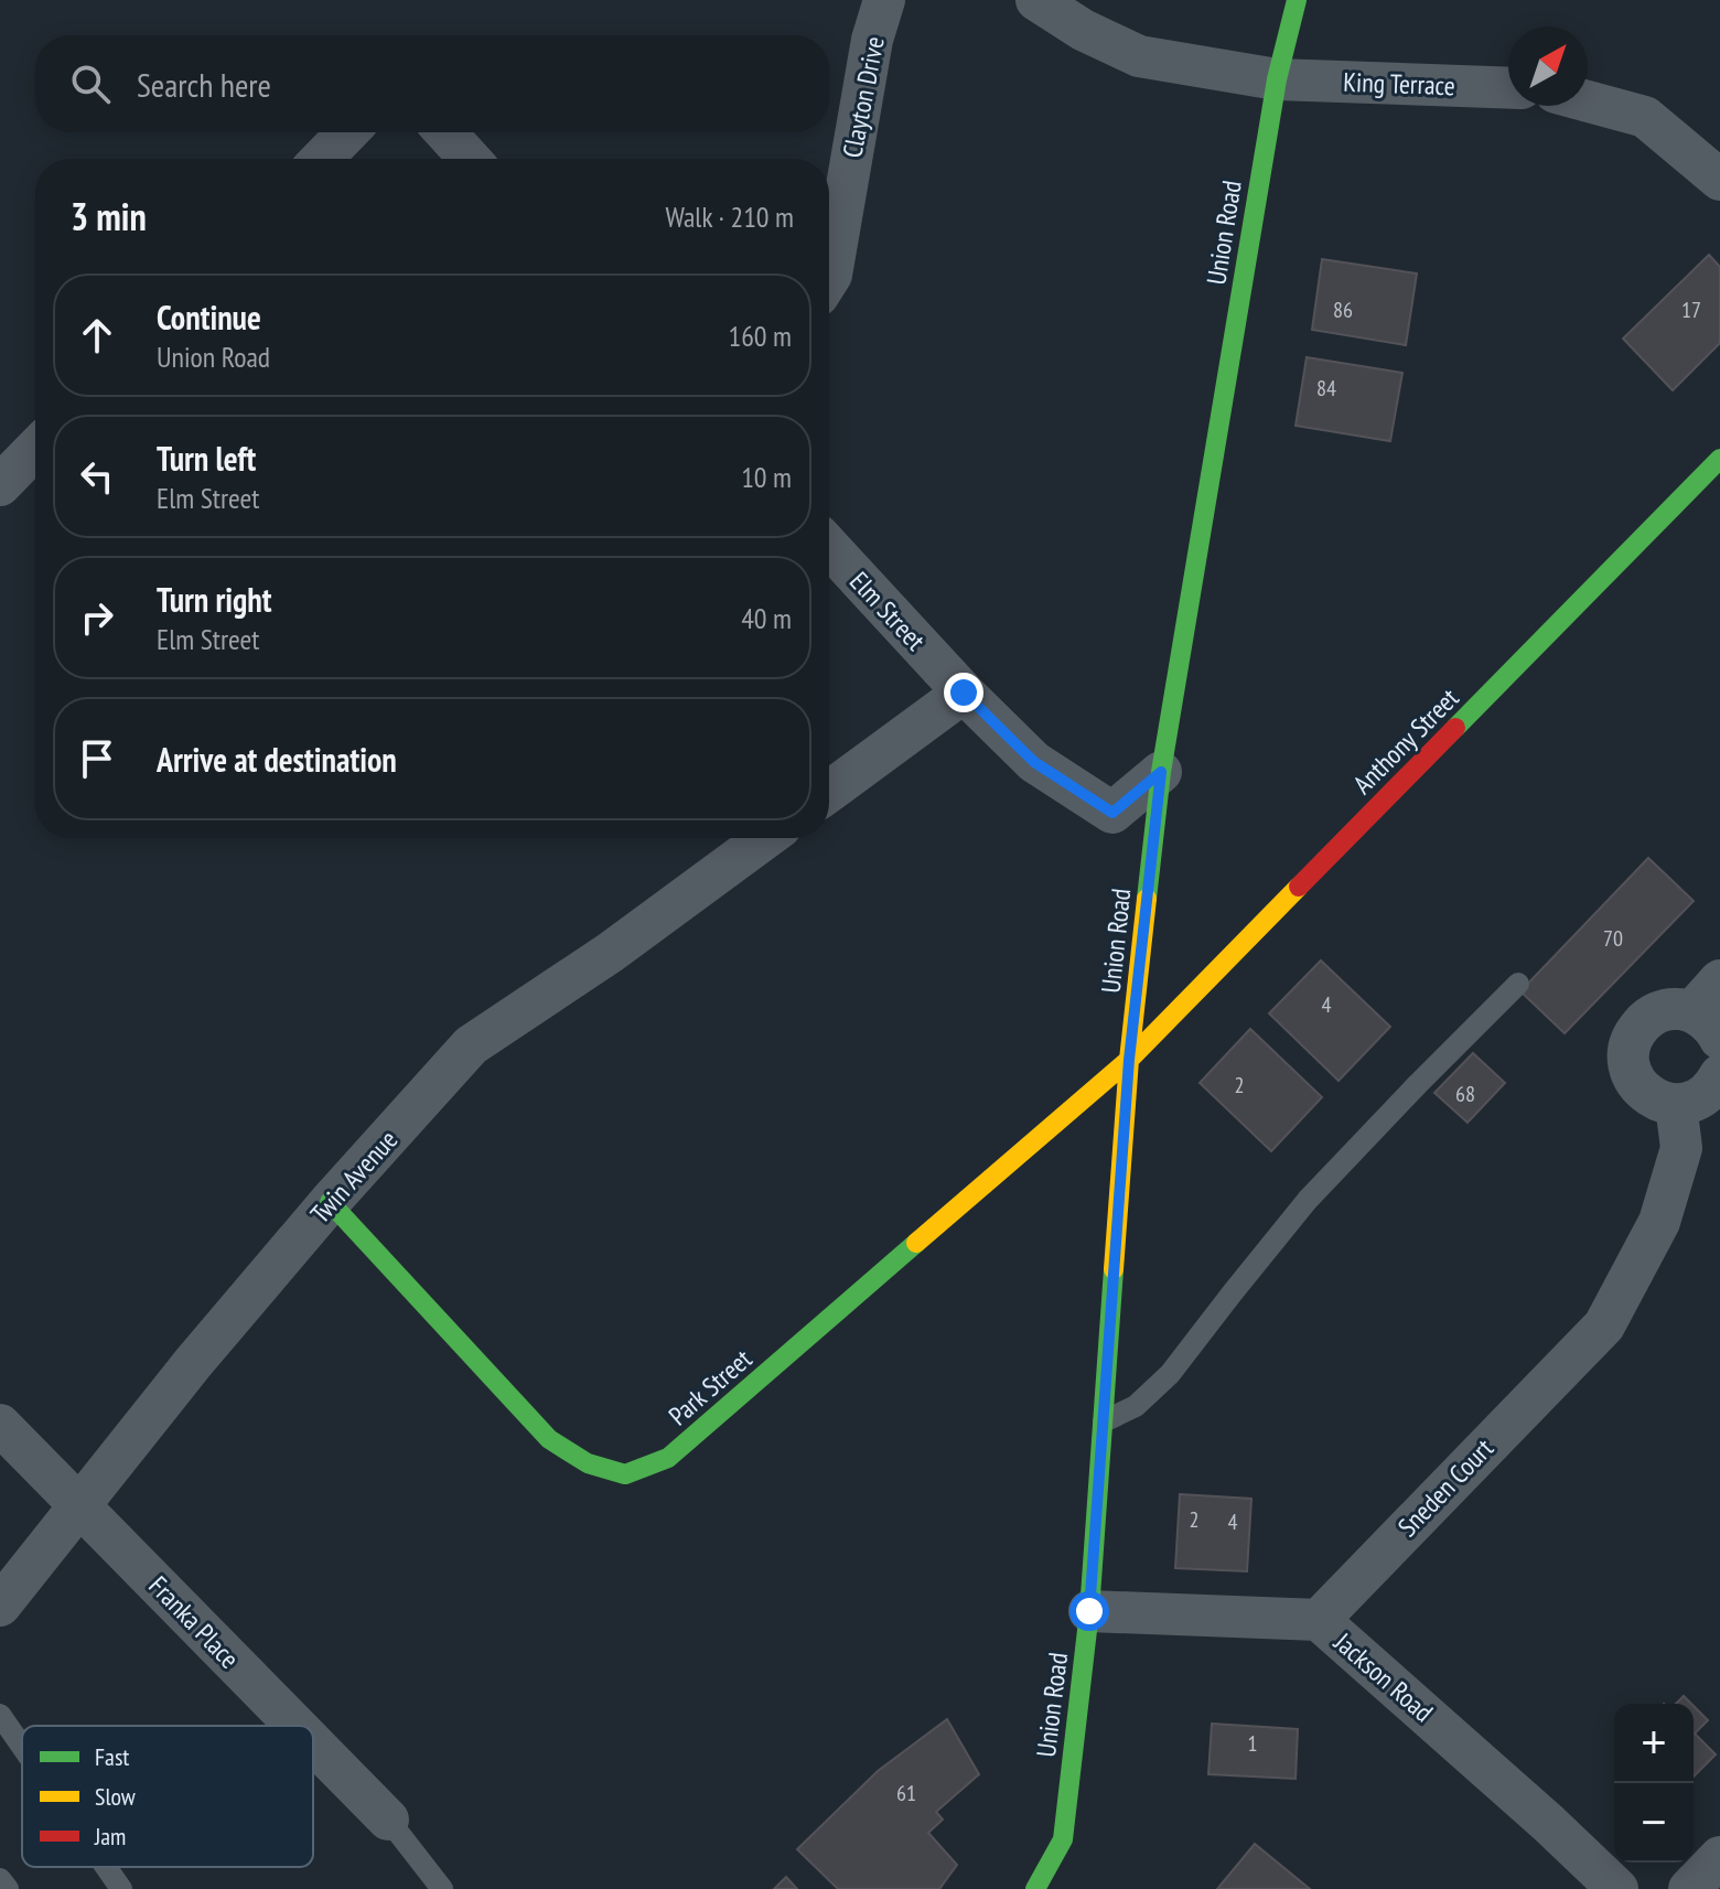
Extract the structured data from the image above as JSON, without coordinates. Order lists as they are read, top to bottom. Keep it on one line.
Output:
{"streets":{"street":["King Terrace","Clayton Drive","Union Road","Elm Street","Anthony Street","Twin Avenue","Park Street","Sneden Court","Franka Place","Jackson Road"]},"crossings":[["King Terrace","Union Road"],["Union Road","Elm Street"],["Union Road","Anthony Street"],["Union Road","Park Street"],["Union Road","Jackson Road"],["Anthony Street","Park Street"],["Twin Avenue","Park Street"],["Twin Avenue","Franka Place"],["Sneden Court","Jackson Road"]],"house_numbers":["86","17","84","70","4","2","68","2","4","1","61"],"legend":["Fast","Slow","Jam"],"north":"top right","page":{"search":"Search here","heading":["3 min","Walk · 210 m"],"list":[["Continue","Union Road","160 m"],["Turn left","Elm Street","10 m"],["Turn right","Elm Street","40 m"],"Arrive at destination"],"map_buttons":["+","−"]}}
